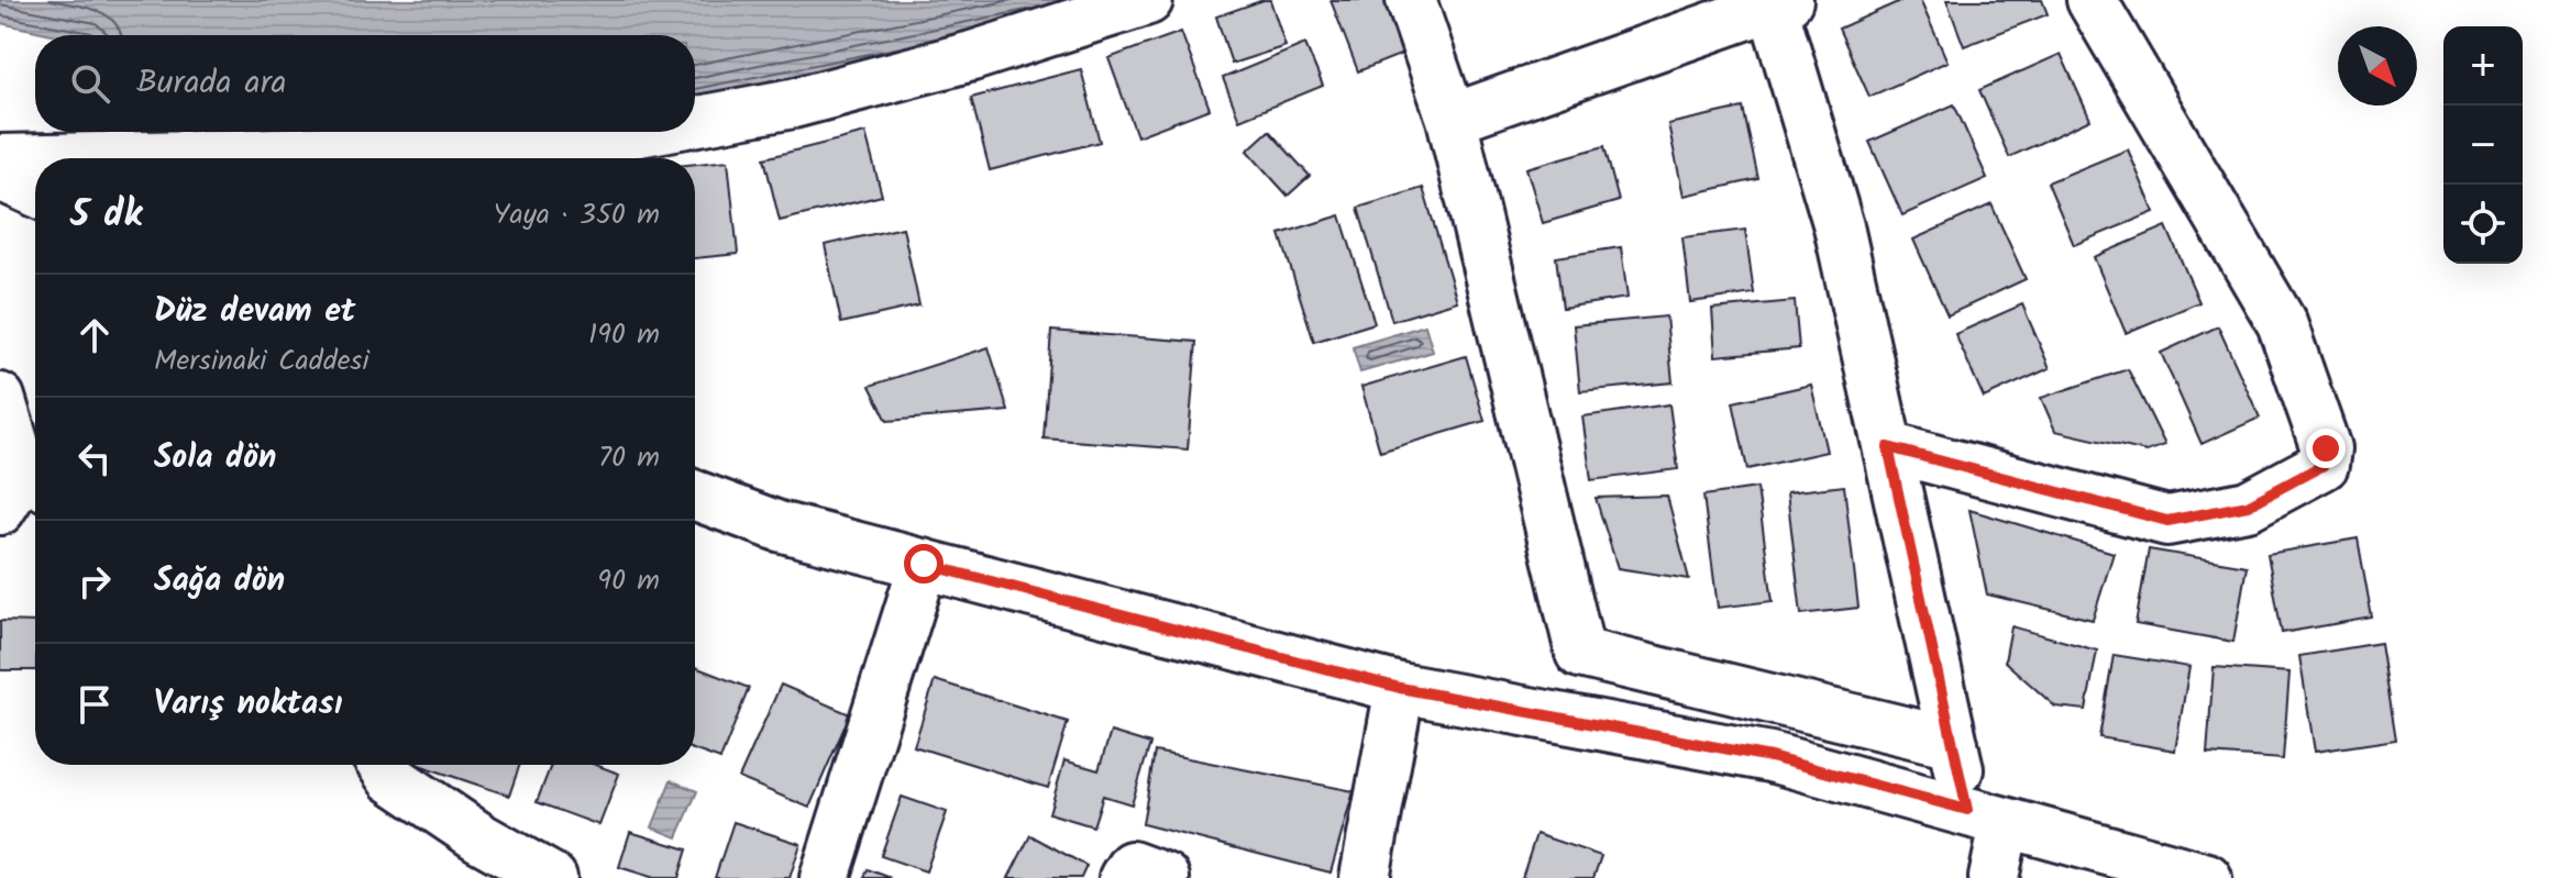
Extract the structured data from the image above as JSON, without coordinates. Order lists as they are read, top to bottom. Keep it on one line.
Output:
{"north":"bottom right","page":{"map_buttons":["+","−"],"search":"Burada ara","heading":["5 dk","Yaya · 350 m"],"list":[["Düz devam et","Mersinaki Caddesi","190 m"],["Sola dön","70 m"],["Sağa dön","90 m"],"Varış noktası"]}}
